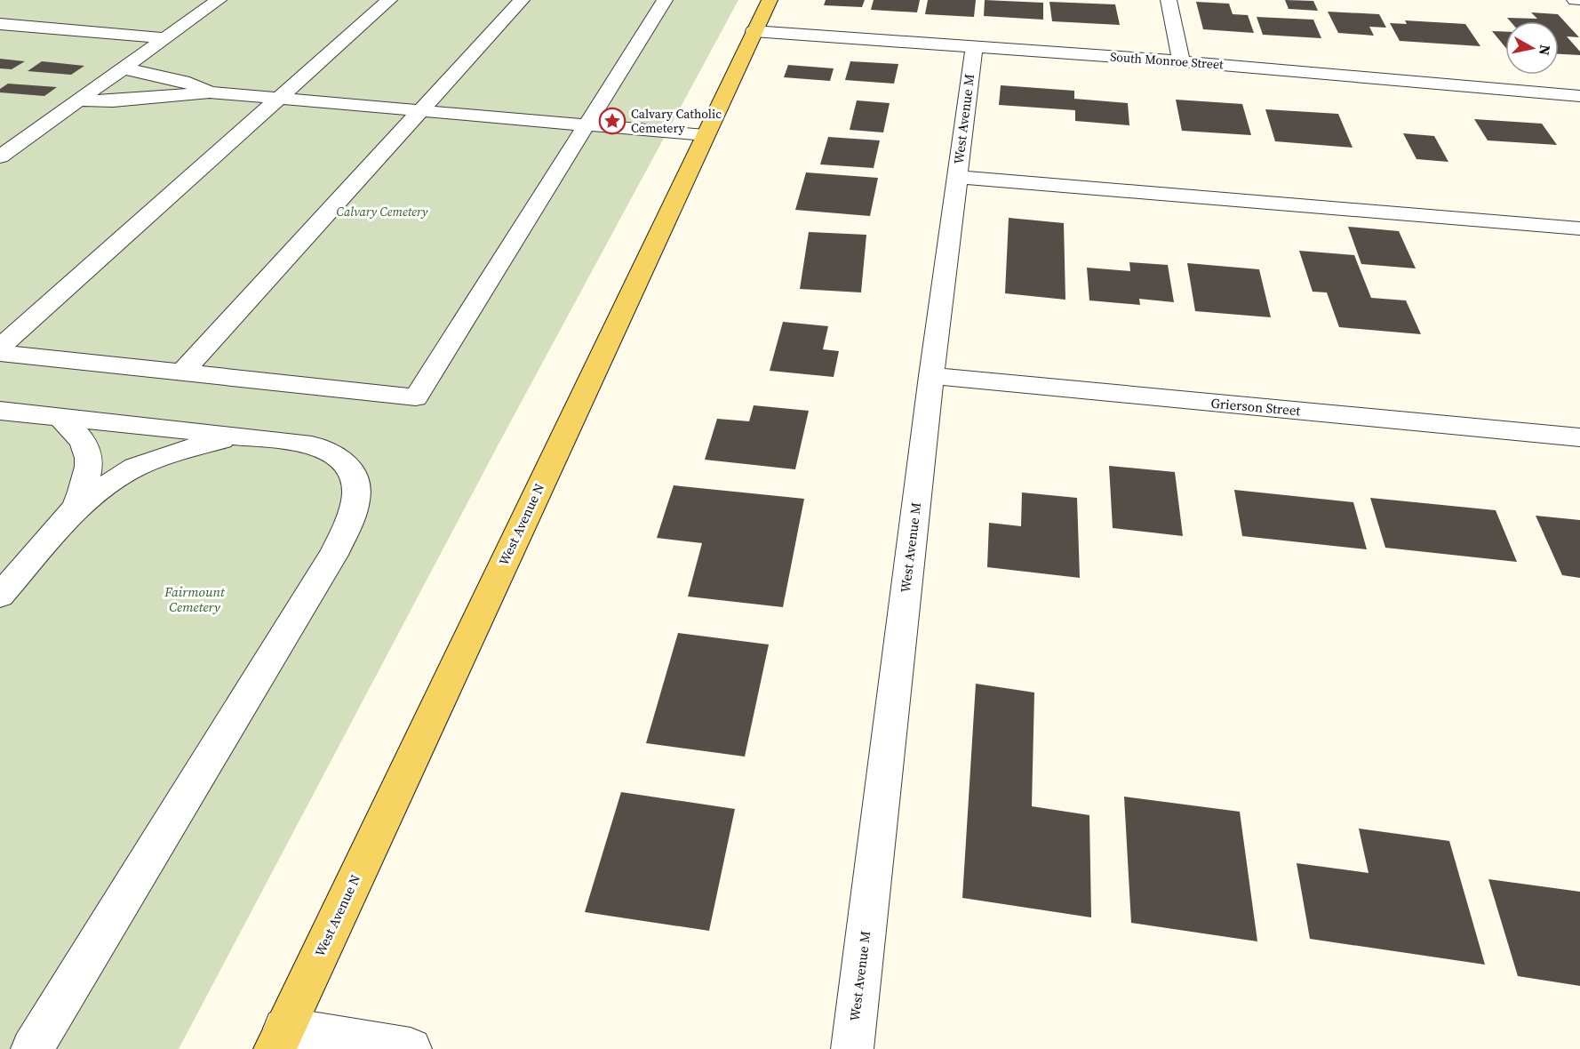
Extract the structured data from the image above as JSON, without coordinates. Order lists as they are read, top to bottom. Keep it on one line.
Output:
{"streets":{"main road":["West Avenue N"],"street":["South Monroe Street","West Avenue M","Grierson Street"]},"crossings":[["South Monroe Street","West Avenue M"],["South Monroe Street","West Avenue N"],["West Avenue M","Grierson Street"]],"parks":["Calvary Cemetery","Fairmount Cemetery"],"places":{"place":["Calvary Catholic Cemetery"]},"north":"right"}
